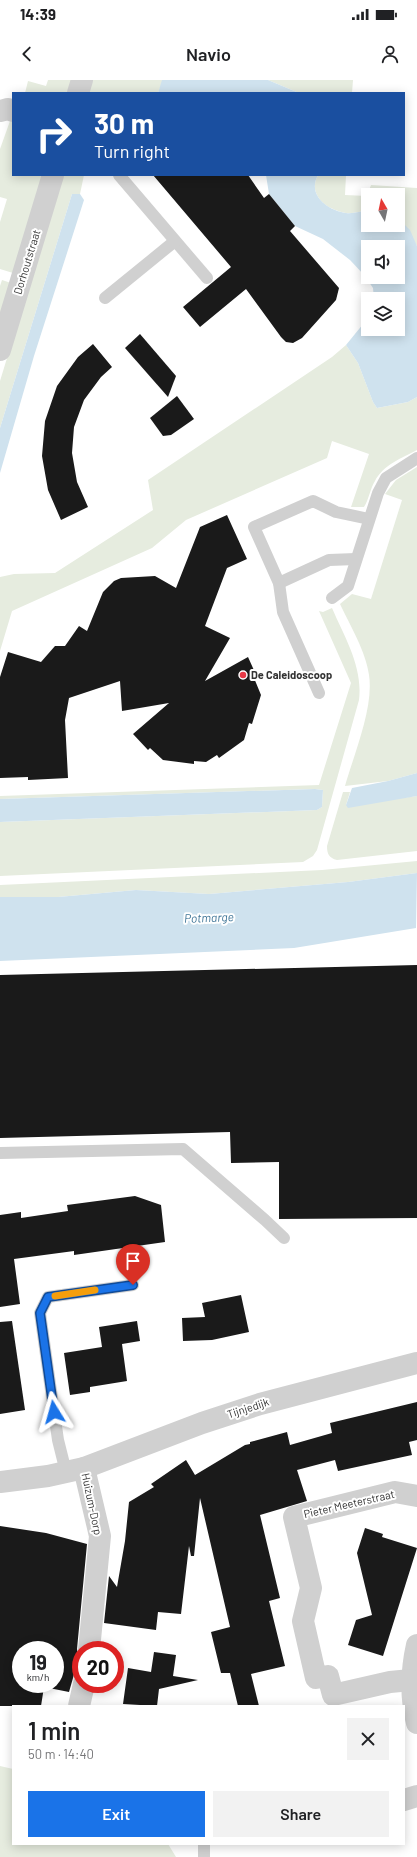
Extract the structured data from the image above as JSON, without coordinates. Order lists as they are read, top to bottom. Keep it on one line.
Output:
{"streets":{"street":["Dorhoutstraat","Tijnjedijk","Huizum-Dorp","Pieter Meeterstraat"]},"crossings":[["Tijnjedijk","Huizum-Dorp"]],"water":["Potmarge"],"places":["De Caleidoscoop"],"north":"top","page":{"status":"14:39","header":"Navio","turn":["30 m","Turn right"],"speed":"19 km/h","limit":"20","heading":["1 min","50 m · 14:40"],"buttons":["Exit","Share"]}}
